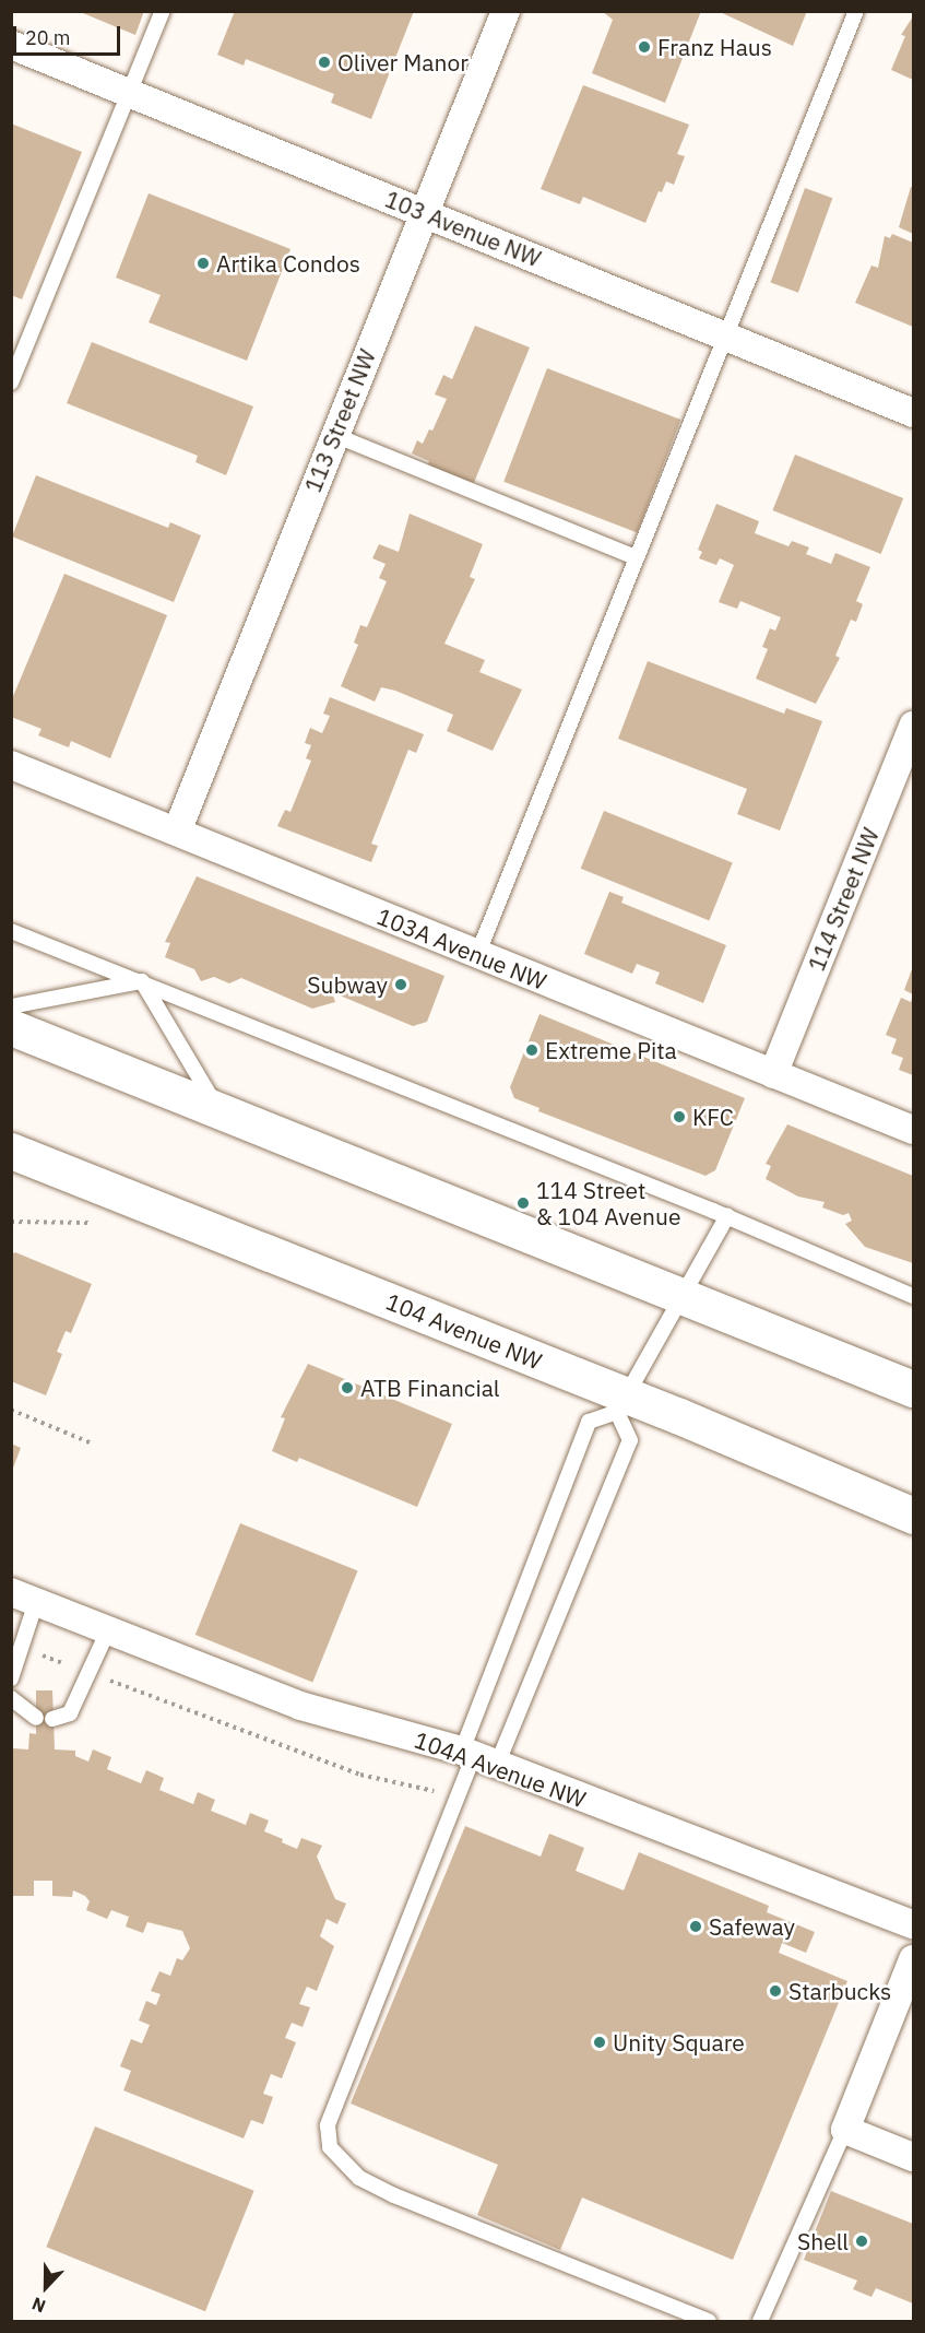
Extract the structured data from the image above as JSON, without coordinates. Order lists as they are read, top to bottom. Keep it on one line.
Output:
{"streets":{"main road":["104 Avenue NW"],"street":["103 Avenue NW","113 Street NW","114 Street NW","103A Avenue NW","104A Avenue NW"]},"crossings":[["103 Avenue NW","113 Street NW"],["113 Street NW","103A Avenue NW"],["114 Street NW","103A Avenue NW"]],"places":["Franz Haus","Oliver Manor","Artika Condos","Subway","Extreme Pita","KFC","114 Street & 104 Avenue","ATB Financial","Safeway","Starbucks","Unity Square","Shell"],"scale_bar":"20 m","north":"bottom"}
